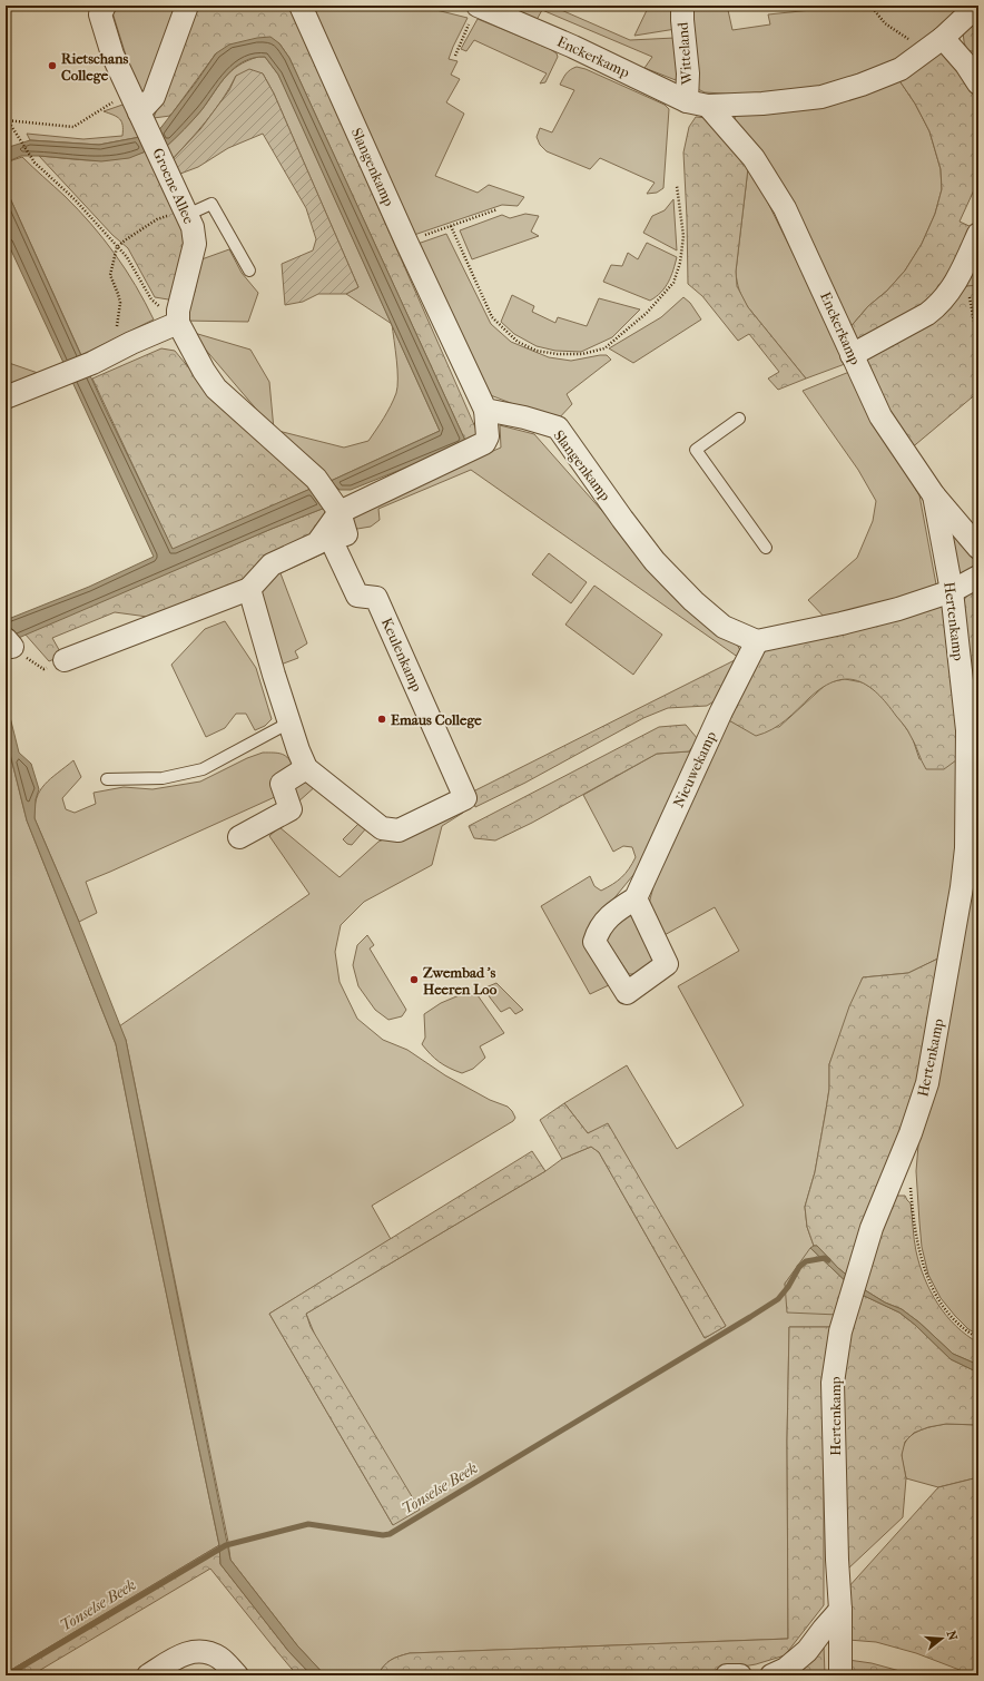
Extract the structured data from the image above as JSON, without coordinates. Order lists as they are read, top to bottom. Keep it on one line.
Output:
{"streets":{"street":["Witteland","Enckerkamp","Slangenkamp","Groene Allee","Hertenkamp","Keulenkamp","Nieuwekamp"]},"crossings":[["Witteland","Enckerkamp"],["Enckerkamp","Hertenkamp"],["Slangenkamp","Nieuwekamp"],["Groene Allee","Keulenkamp"]],"water":["Tonselse Beek"],"places":["Rietschans College","Emaus College","Zwembad 's Heeren Loo"],"north":"right"}
